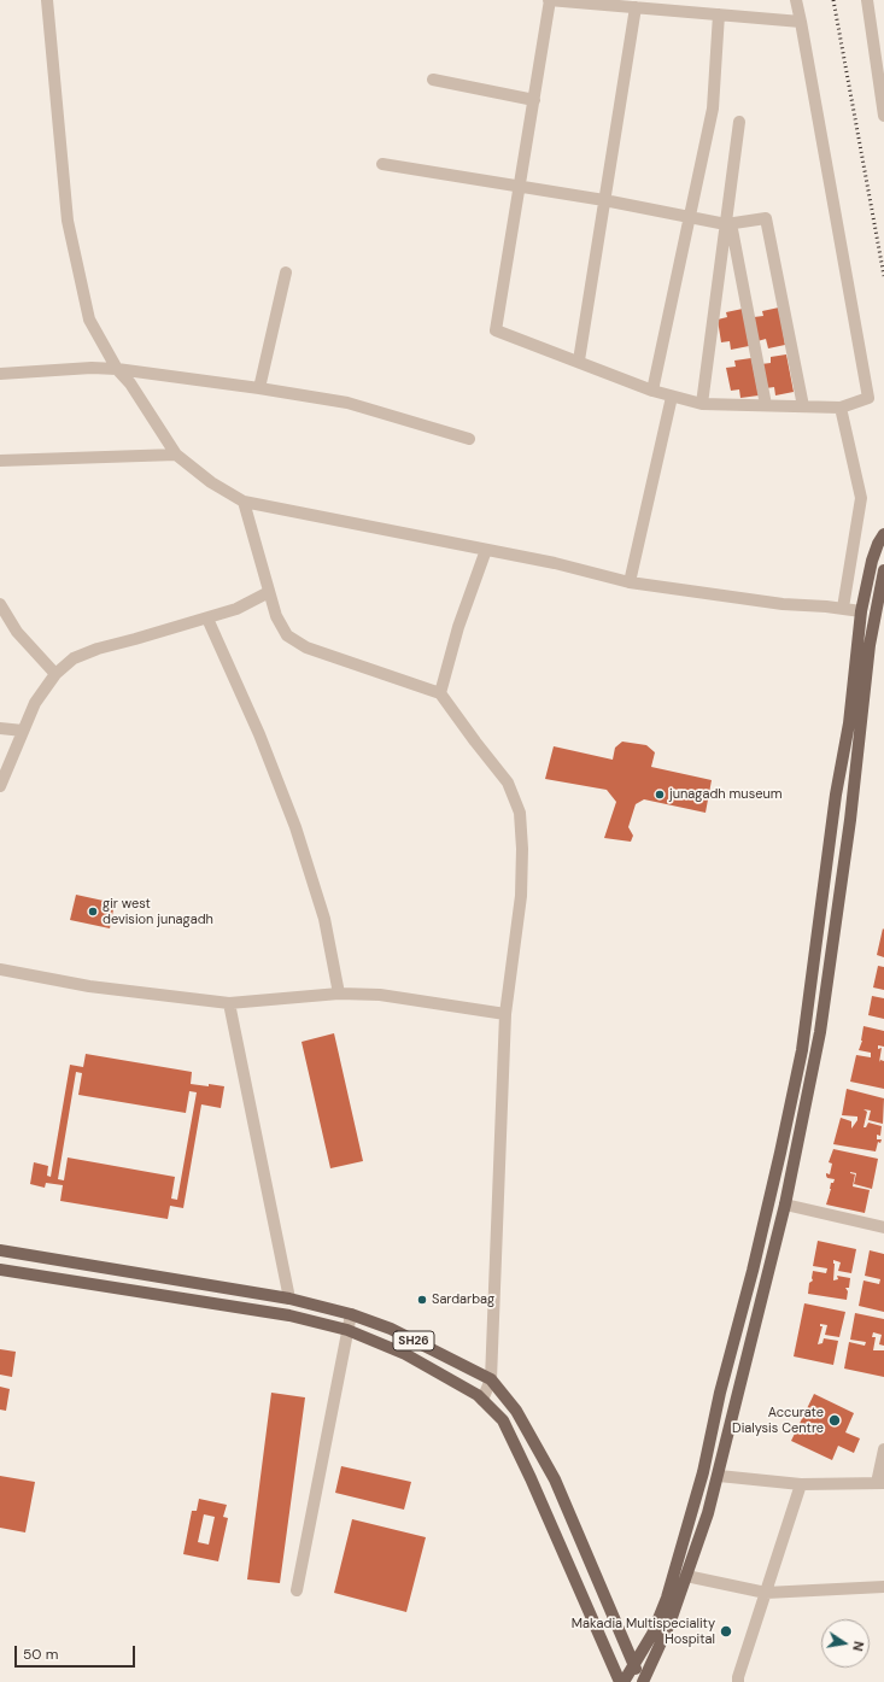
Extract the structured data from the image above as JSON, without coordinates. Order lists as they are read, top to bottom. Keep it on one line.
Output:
{"streets":{"main road":["SH26"]},"places":["junagadh museum","gir west devision junagadh","Sardarbag","Accurate Dialysis Centre","Makadia Multispeciality Hospital"],"scale_bar":"50 m","north":"right"}
